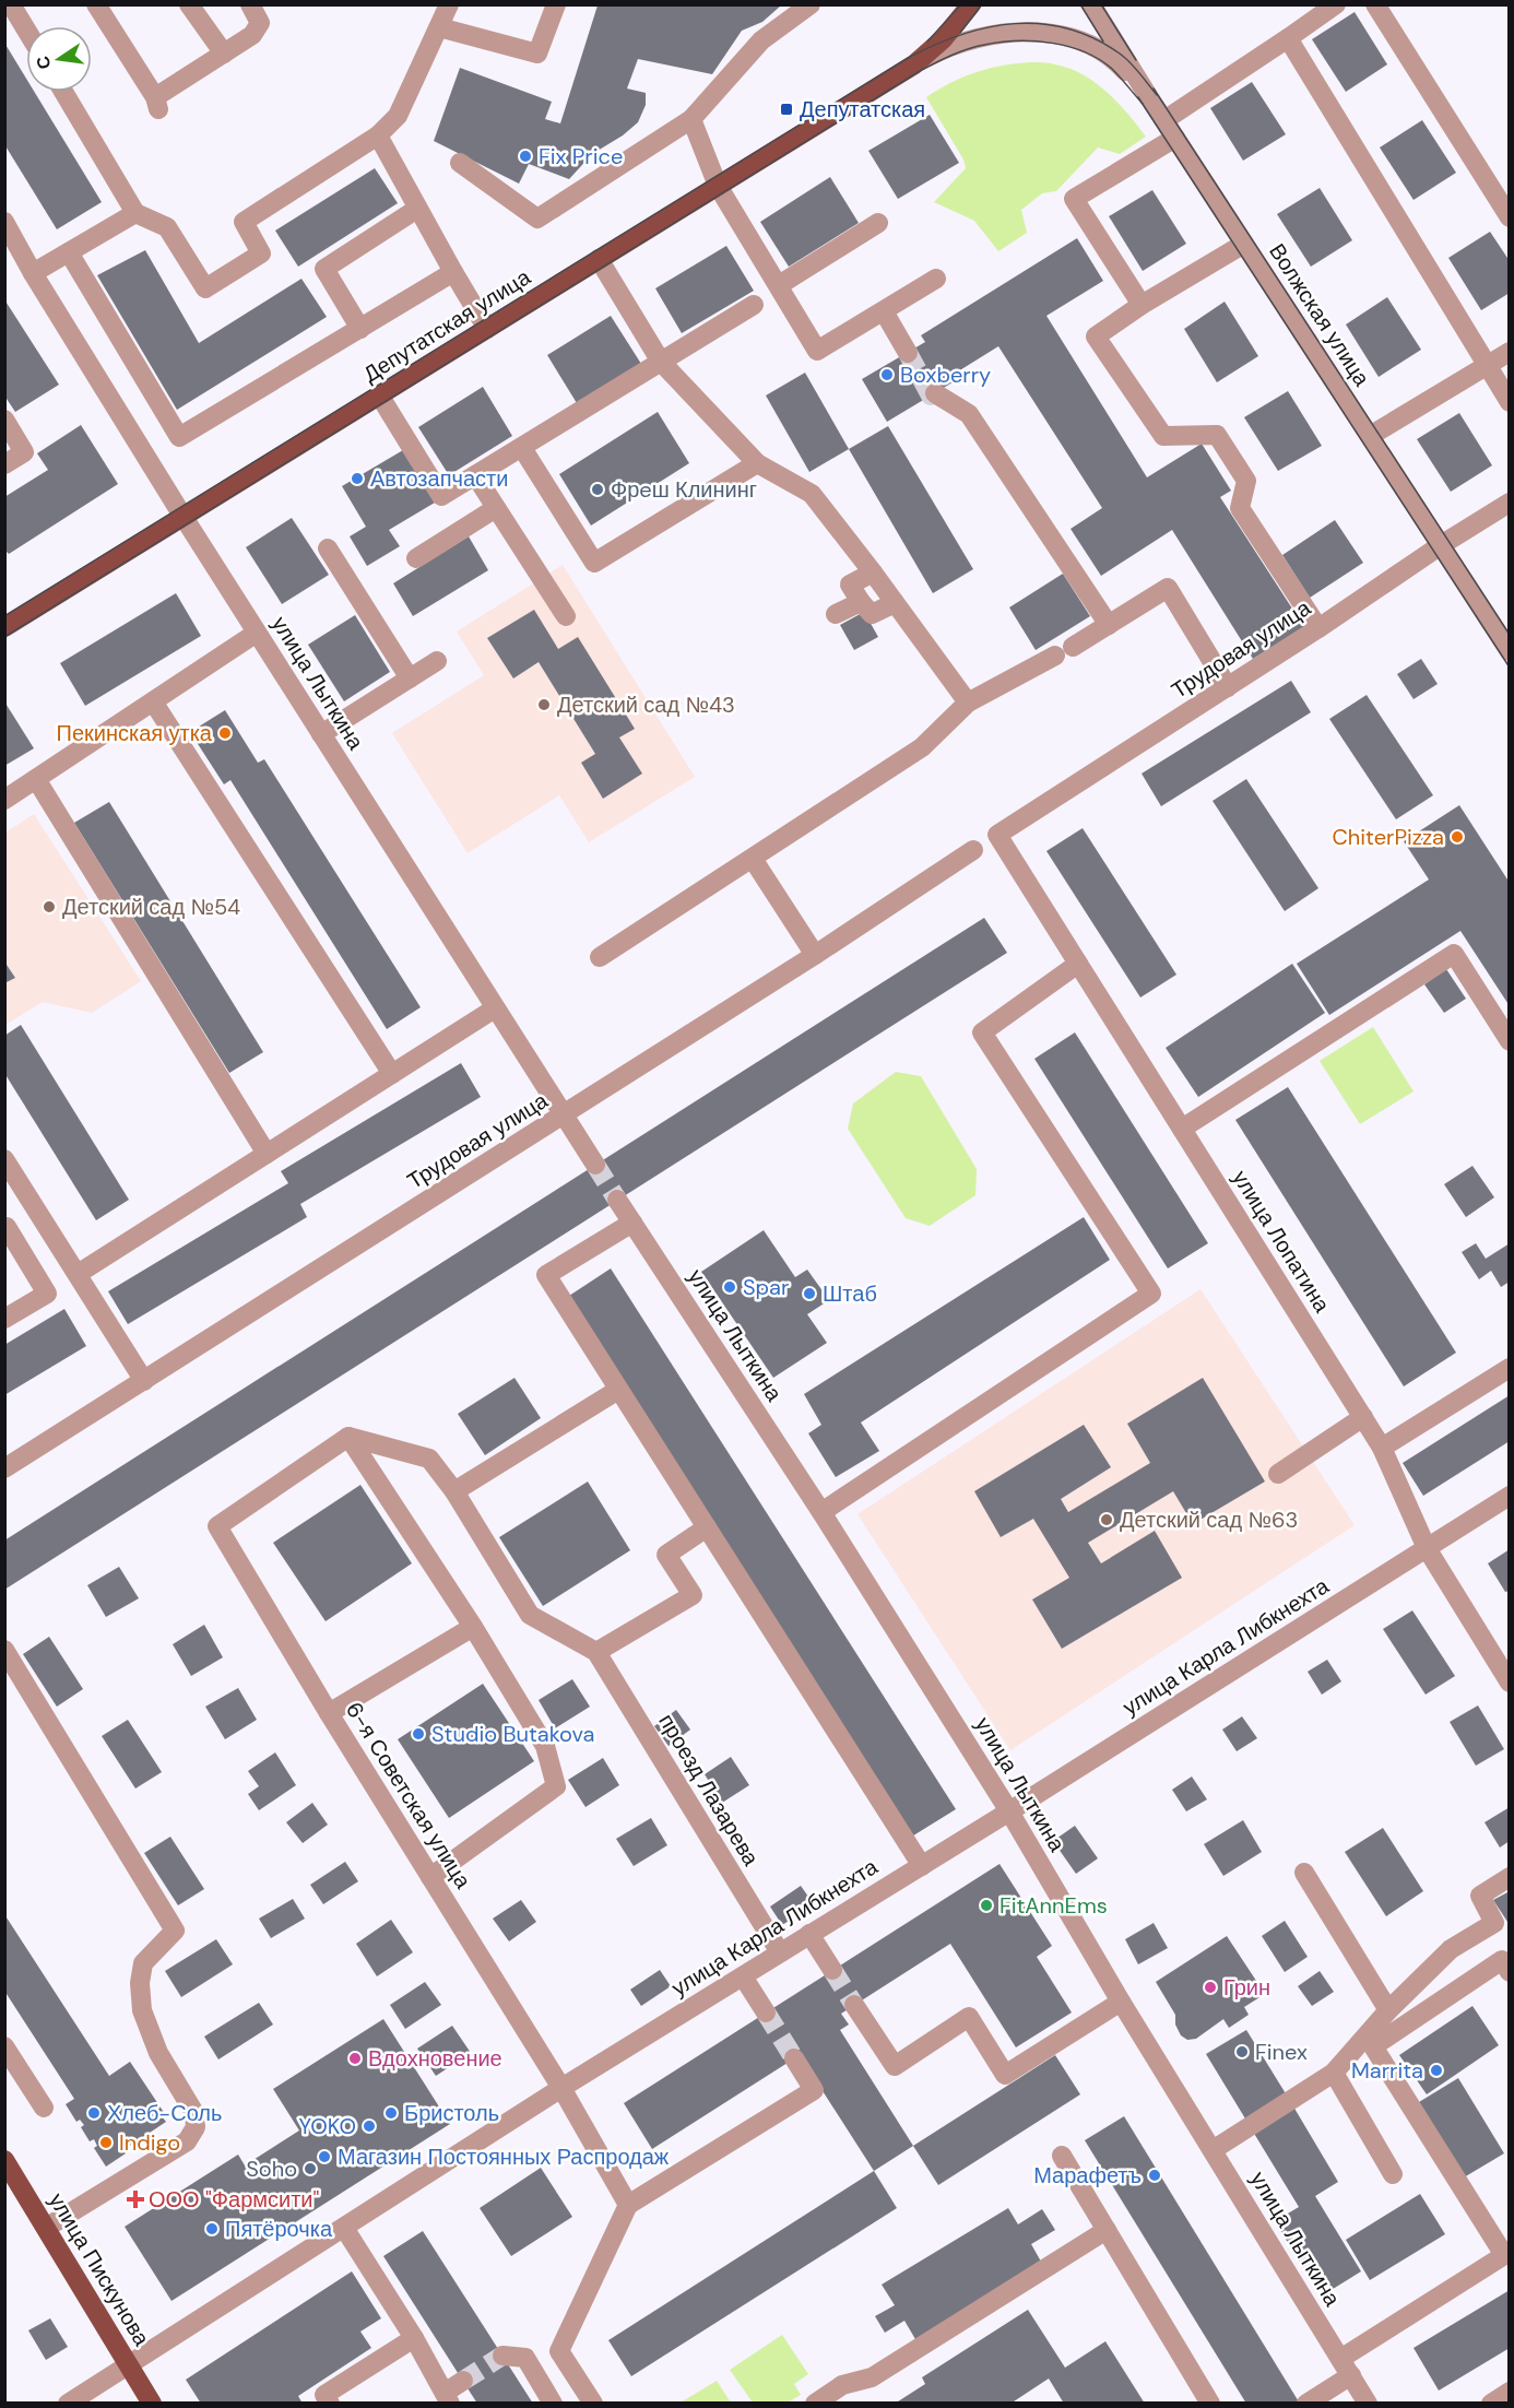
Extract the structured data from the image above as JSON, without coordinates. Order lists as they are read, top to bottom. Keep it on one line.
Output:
{"streets":{"main road":["Депутатская улица","улица Пискунова"],"street":["Волжская улица","Трудовая улица","улица Лыткина","улица Лопатина","улица Карла Либкнехта","проезд Лазарева","6-я Советская улица"]},"crossings":[["Волжская улица","Депутатская улица"],["Волжская улица","Трудовая улица"],["Депутатская улица","улица Лыткина"],["Трудовая улица","улица Лыткина"],["Трудовая улица","улица Лопатина"],["улица Лыткина","улица Карла Либкнехта"],["улица Лопатина","улица Карла Либкнехта"],["улица Карла Либкнехта","проезд Лазарева"],["улица Карла Либкнехта","6-я Советская улица"],["улица Карла Либкнехта","улица Пискунова"]],"places":{"transit":["Депутатская"],"other":["Fix Price","Boxberry","Автозапчасти","Фрeш Клининг","Детский сад №43","Пекинская утка","ChiterPizza","Детский сад №54","Spar","Штаб","Детский сад №63","Studio Butakova","FitAnnEms","Грин","Finex","Вдохновение","Marrita","Хлеб-Соль","Бристоль","YOKO","Indigo","Магазин Постоянных Распродаж","Soho","Марафетъ","Пятёрочка"],"health":["ООО \"Фармсити\""]},"north":"left"}
